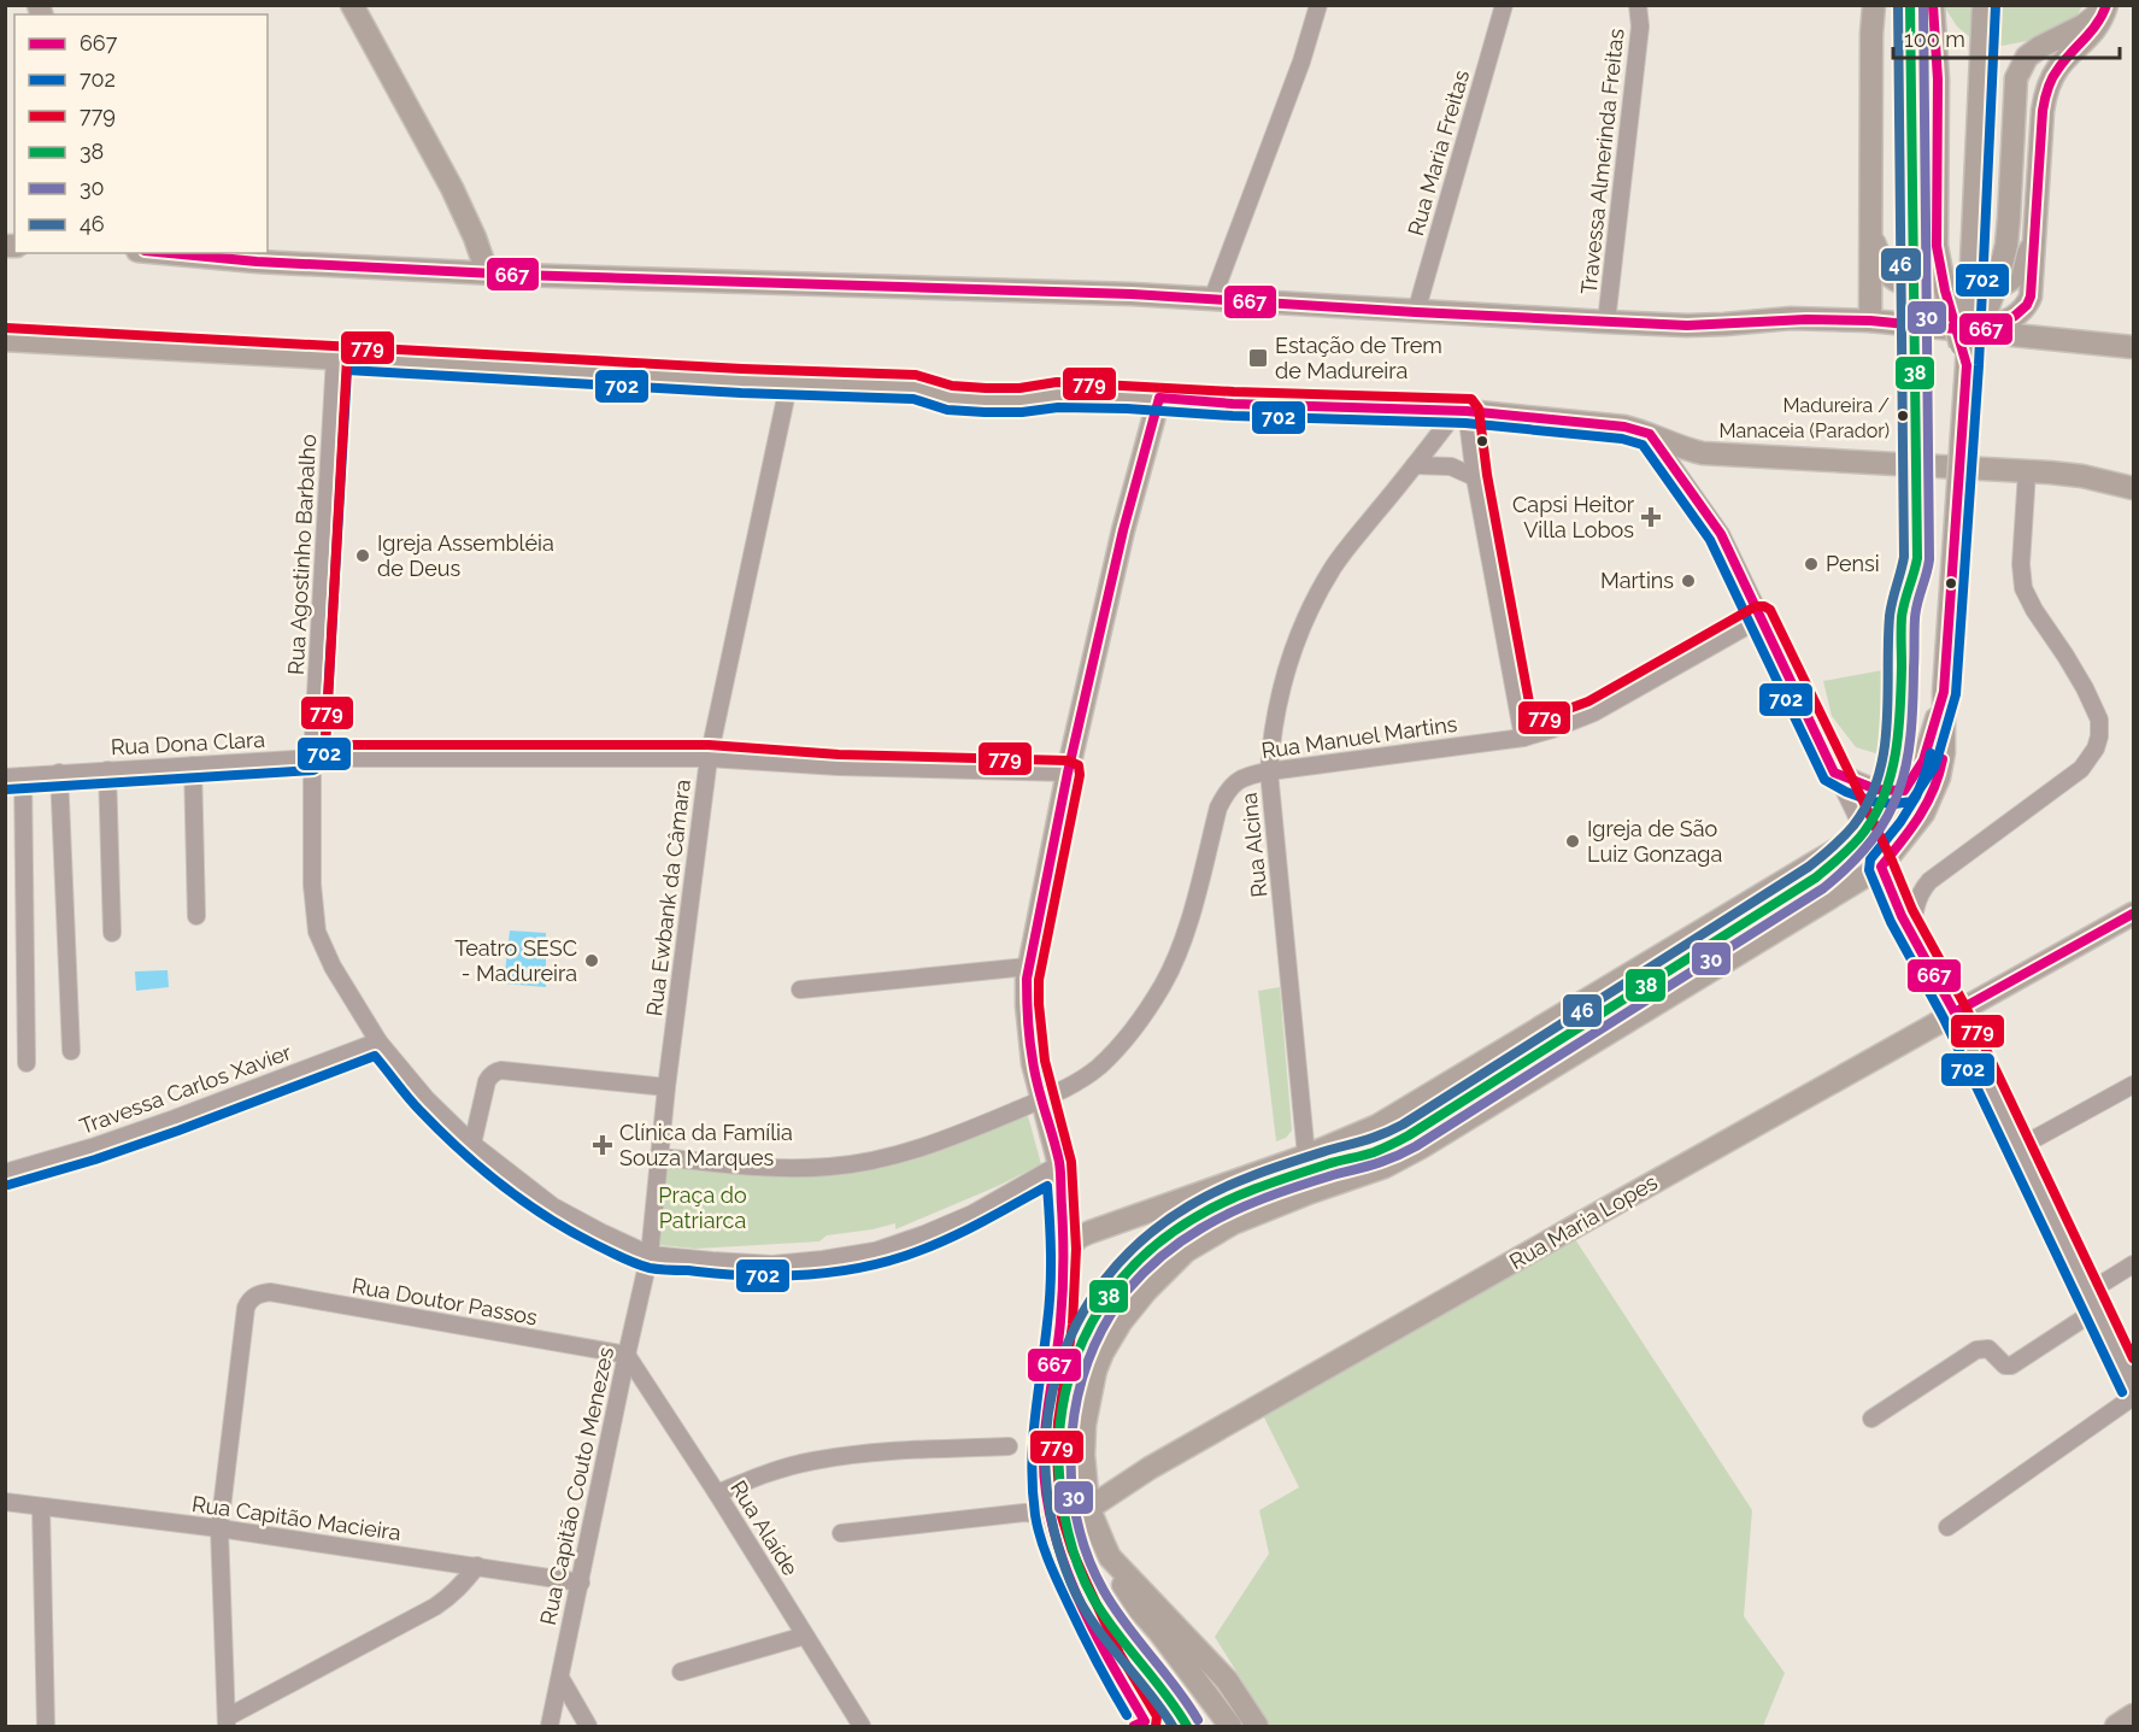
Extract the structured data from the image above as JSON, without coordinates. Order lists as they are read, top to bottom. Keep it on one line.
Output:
{"streets":{"main road":["Rua Maria Lopes"],"street":["Rua Maria Freitas","Travessa Almerinda Freitas","Rua Agostinho Barbalho","Rua Manuel Martins","Rua Dona Clara","Rua Alcina","Rua Ewbank da Câmara","Travessa Carlos Xavier","Rua Doutor Passos","Rua Capitão Couto Menezes","Rua Capitão Macieira","Rua Alaíde"]},"crossings":[["Rua Agostinho Barbalho","Rua Dona Clara"],["Rua Agostinho Barbalho","Rua Ewbank da Câmara"],["Rua Agostinho Barbalho","Travessa Carlos Xavier"],["Rua Agostinho Barbalho","Rua Capitão Couto Menezes"],["Rua Manuel Martins","Rua Alcina"],["Rua Manuel Martins","Rua Ewbank da Câmara"],["Rua Dona Clara","Rua Ewbank da Câmara"],["Rua Ewbank da Câmara","Rua Capitão Couto Menezes"],["Rua Doutor Passos","Rua Capitão Couto Menezes"],["Rua Doutor Passos","Rua Capitão Macieira"],["Rua Doutor Passos","Rua Alaíde"],["Rua Capitão Couto Menezes","Rua Capitão Macieira"],["Rua Capitão Couto Menezes","Rua Alaíde"]],"parks":["Praça do Patriarca"],"places":{"transit":["Estação de Trem de Madureira"],"other":["Madureira / Manaceia (Parador)","Igreja Assembléia de Deus","Pensi","Martins","Igreja de São Luiz Gonzaga","Teatro SESC - Madureira"],"health":["Capsi Heitor Villa Lobos","Clínica da Família Souza Marques"]},"lines":["transit line 667","transit line 702","transit line 38","transit line 30","transit line 46","transit line 779"],"legend":["667","702","779","38","30","46"],"scale_bar":"100 m"}
